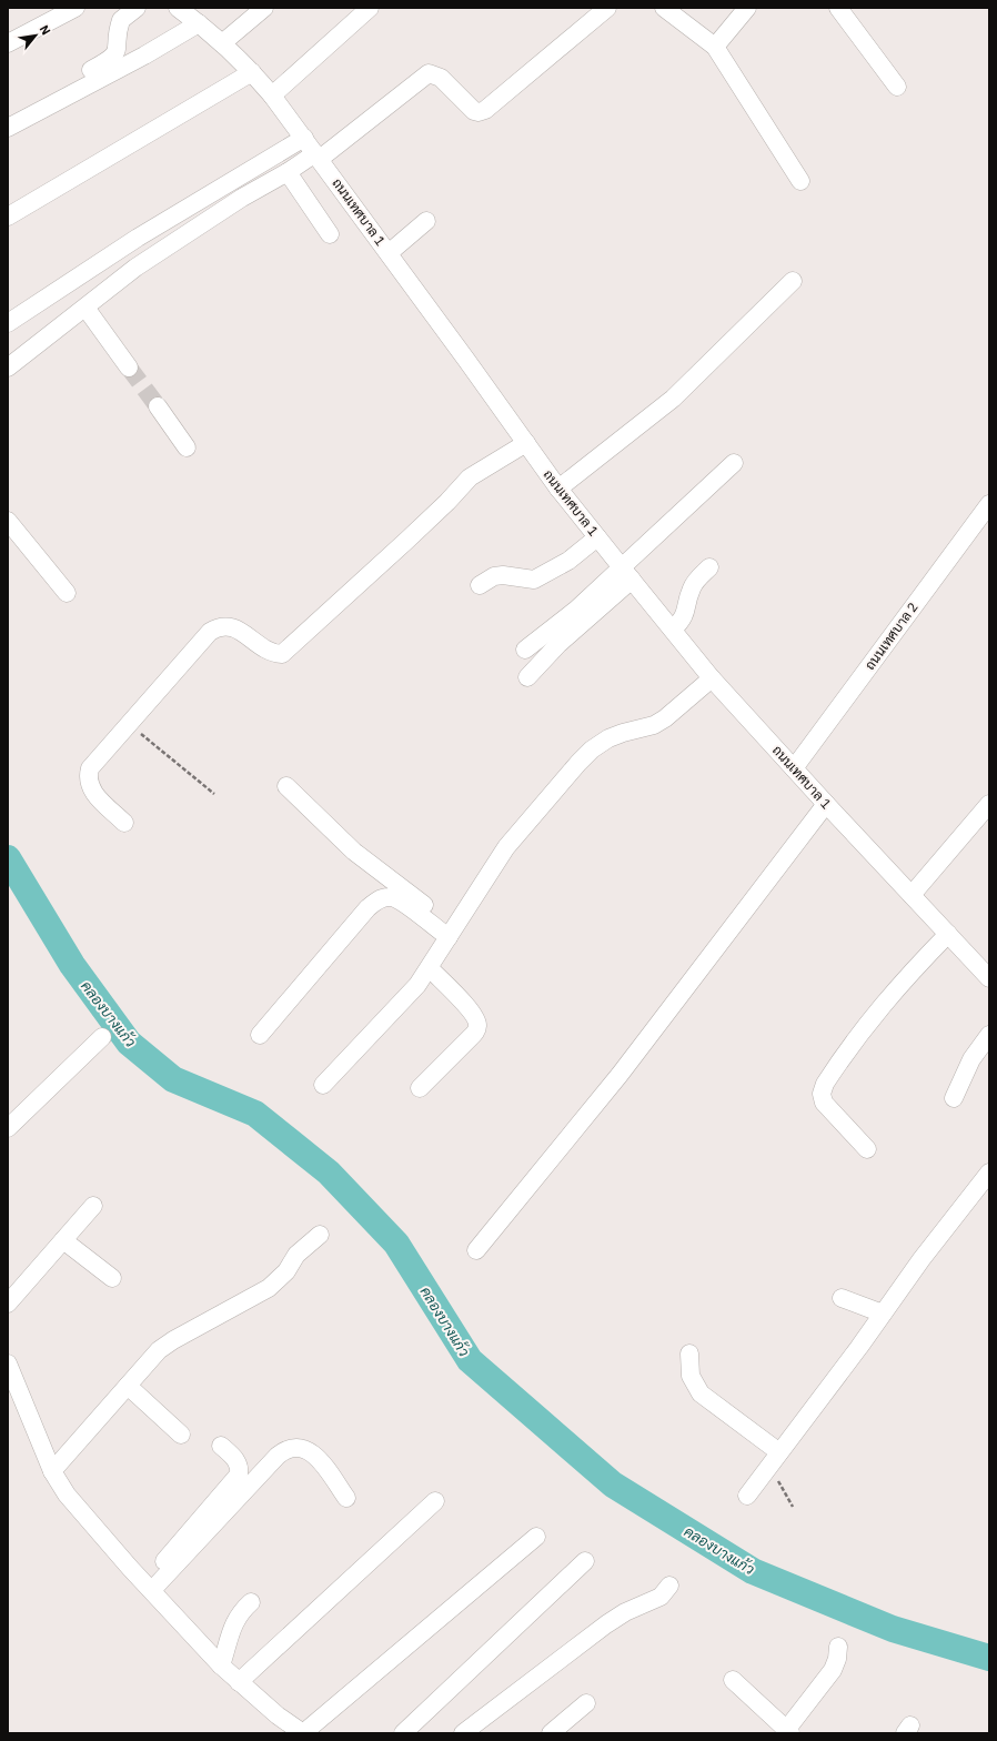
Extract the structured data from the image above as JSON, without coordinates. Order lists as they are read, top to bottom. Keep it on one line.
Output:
{"streets":{"street":["ถนนเทศบาล 1","ถนนเทศบาล 2"]},"crossings":[["ถนนเทศบาล 1","ถนนเทศบาล 2"]],"water":["คลองบางแก้ว"],"north":"top right"}
